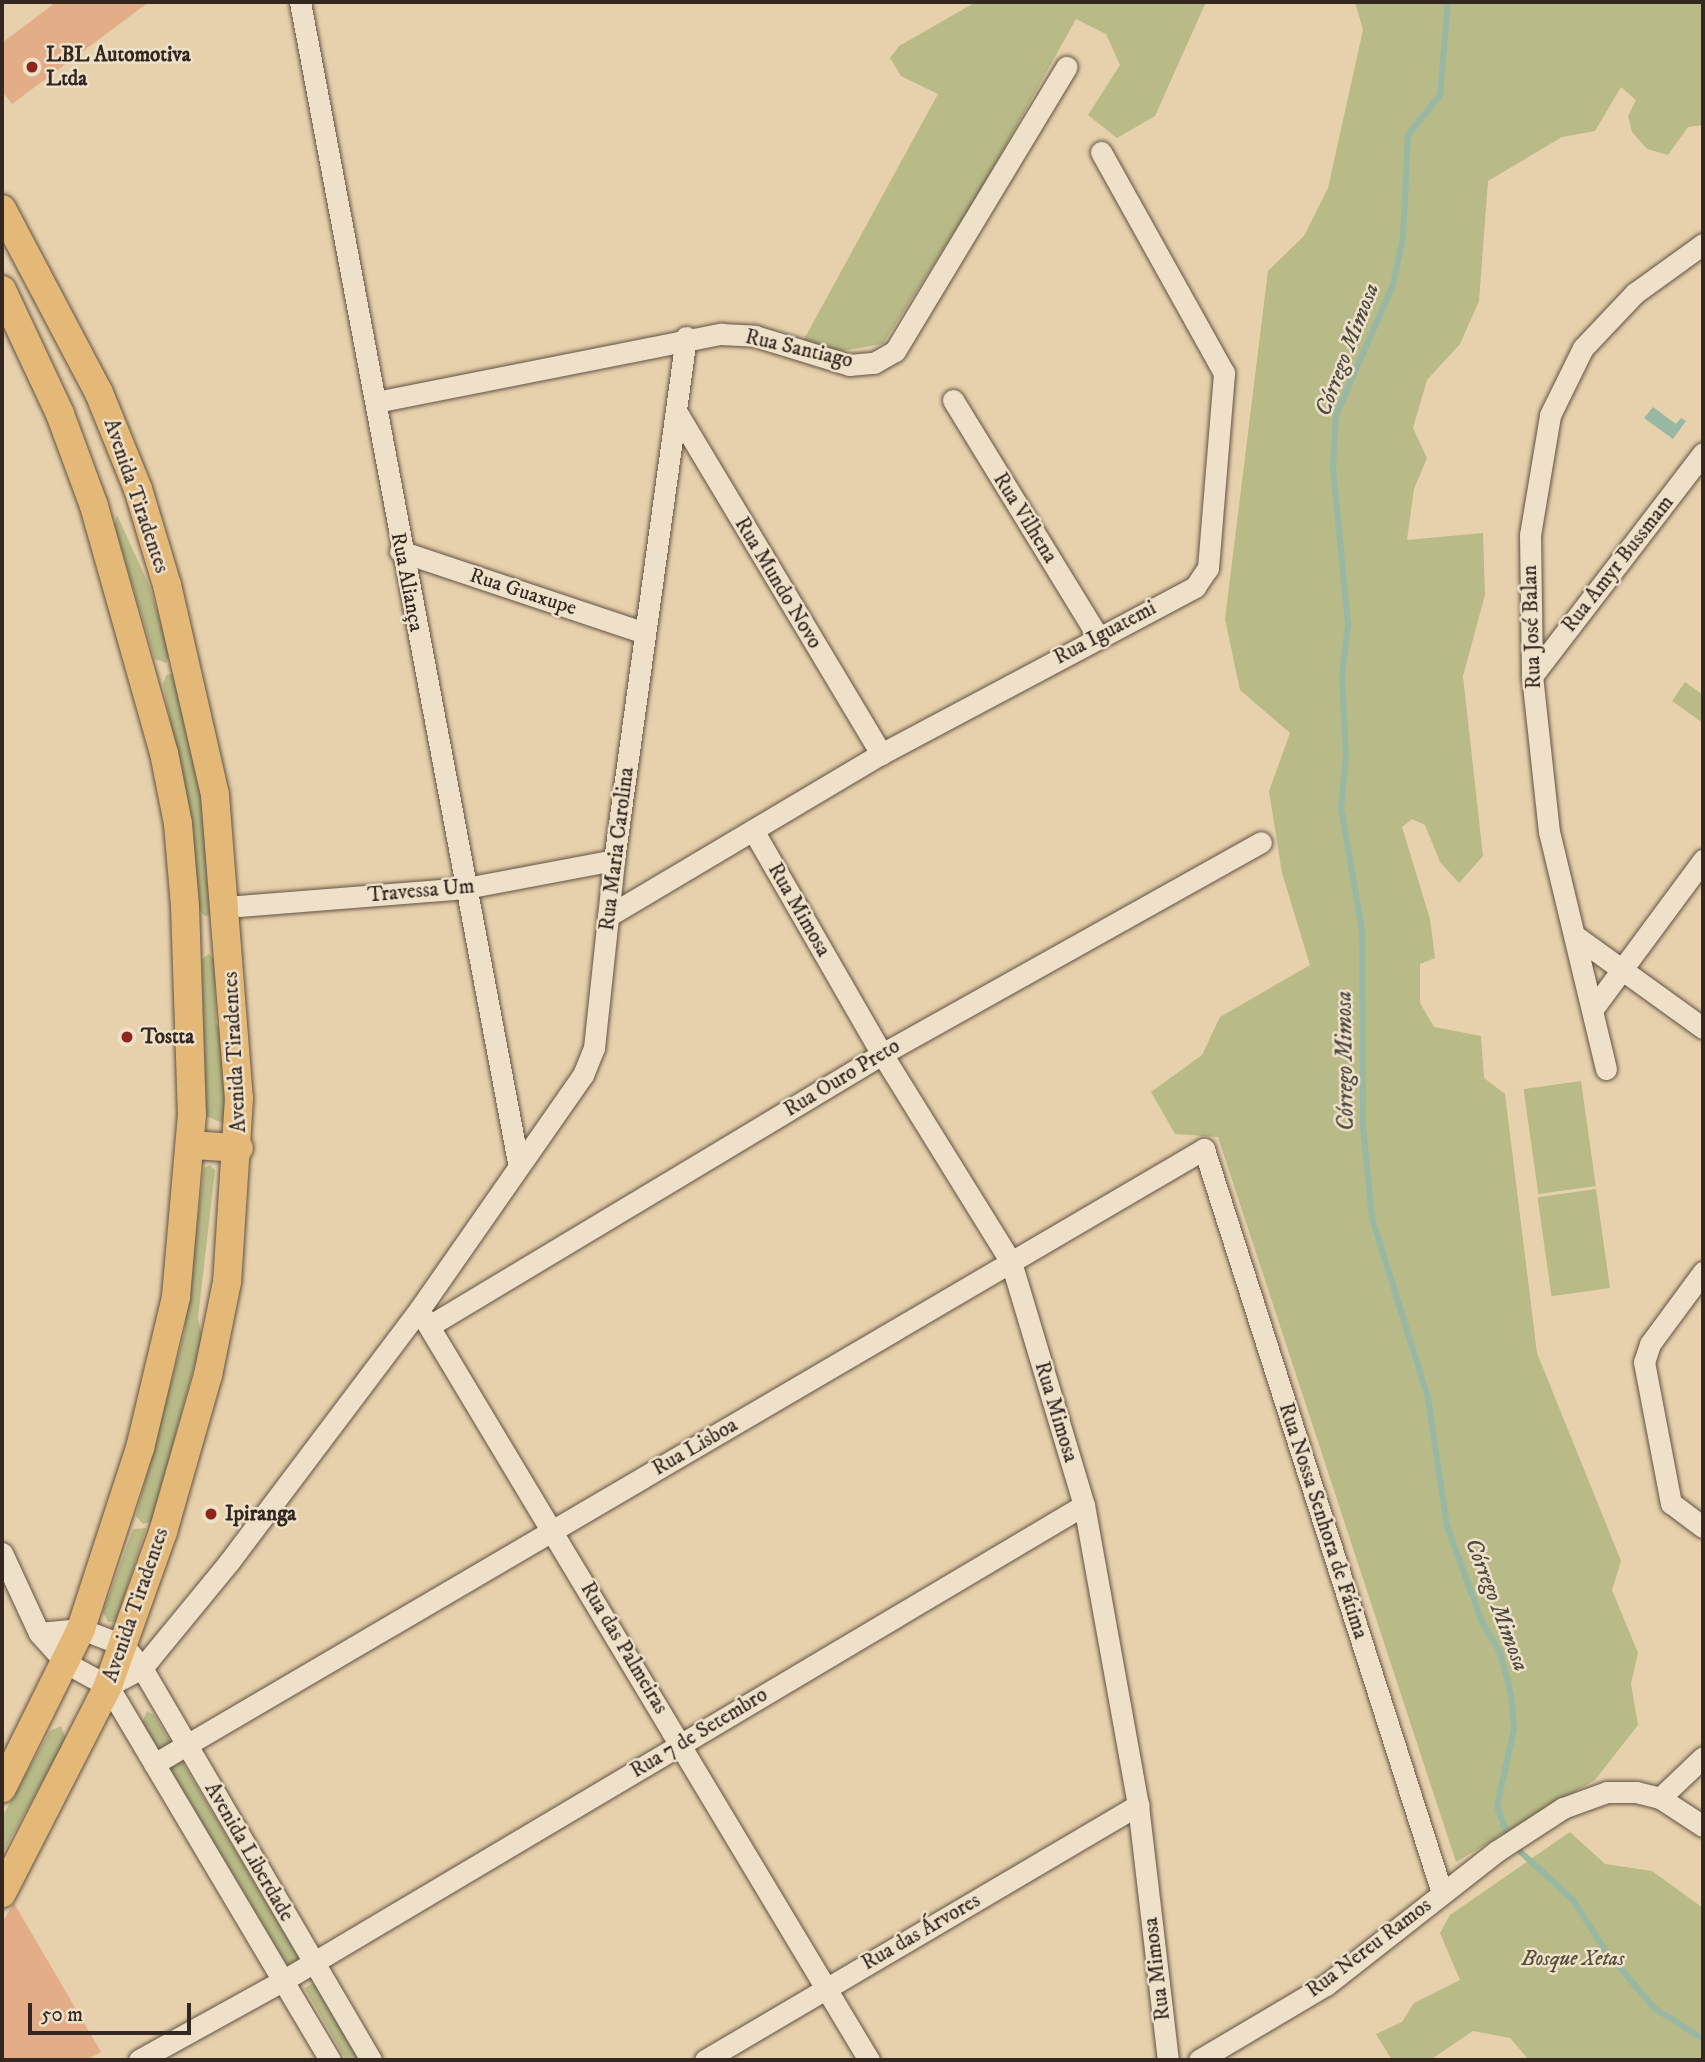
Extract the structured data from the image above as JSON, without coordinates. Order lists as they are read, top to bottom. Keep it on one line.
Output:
{"streets":{"main road":["Avenida Tiradentes"],"street":["Rua Santiago","Rua Vilhena","Rua Amyr Bussmam","Rua Aliança","Rua Mundo Novo","Rua Guaxupe","Rua José Balan","Rua Iguatemi","Rua Maria Carolina","Travessa Um","Rua Mimosa","Rua Ouro Preto","Rua Lisboa","Rua Nossa Senhora de Fátima","Rua das Palmeiras","Rua 7 de Setembro","Avenida Liberdade","Rua das Árvores","Rua Nereu Ramos"]},"crossings":[["Rua Santiago","Rua Aliança"],["Rua Santiago","Rua Maria Carolina"],["Avenida Tiradentes","Travessa Um"],["Avenida Tiradentes","Avenida Liberdade"],["Rua Vilhena","Rua Iguatemi"],["Rua Amyr Bussmam","Rua José Balan"],["Rua Aliança","Rua Guaxupe"],["Rua Aliança","Rua Maria Carolina"],["Rua Aliança","Travessa Um"],["Rua Mundo Novo","Rua Iguatemi"],["Rua Mundo Novo","Rua Maria Carolina"],["Rua Guaxupe","Rua Maria Carolina"],["Rua Iguatemi","Rua Maria Carolina"],["Rua Iguatemi","Rua Mimosa"],["Rua Maria Carolina","Travessa Um"],["Rua Maria Carolina","Rua Ouro Preto"],["Rua Maria Carolina","Rua das Palmeiras"],["Rua Maria Carolina","Avenida Liberdade"],["Rua Mimosa","Rua Ouro Preto"],["Rua Mimosa","Rua Lisboa"],["Rua Mimosa","Rua 7 de Setembro"],["Rua Mimosa","Rua das Árvores"],["Rua Ouro Preto","Rua das Palmeiras"],["Rua Lisboa","Rua Nossa Senhora de Fátima"],["Rua Lisboa","Rua das Palmeiras"],["Rua Lisboa","Avenida Liberdade"],["Rua Nossa Senhora de Fátima","Rua Nereu Ramos"],["Rua das Palmeiras","Rua 7 de Setembro"],["Rua das Palmeiras","Rua das Árvores"],["Rua 7 de Setembro","Avenida Liberdade"]],"water":["Córrego Mimosa"],"parks":["Bosque Xetas"],"places":["LBL Automotiva Ltda","Tostta","Ipiranga"],"scale_bar":"50 m"}
